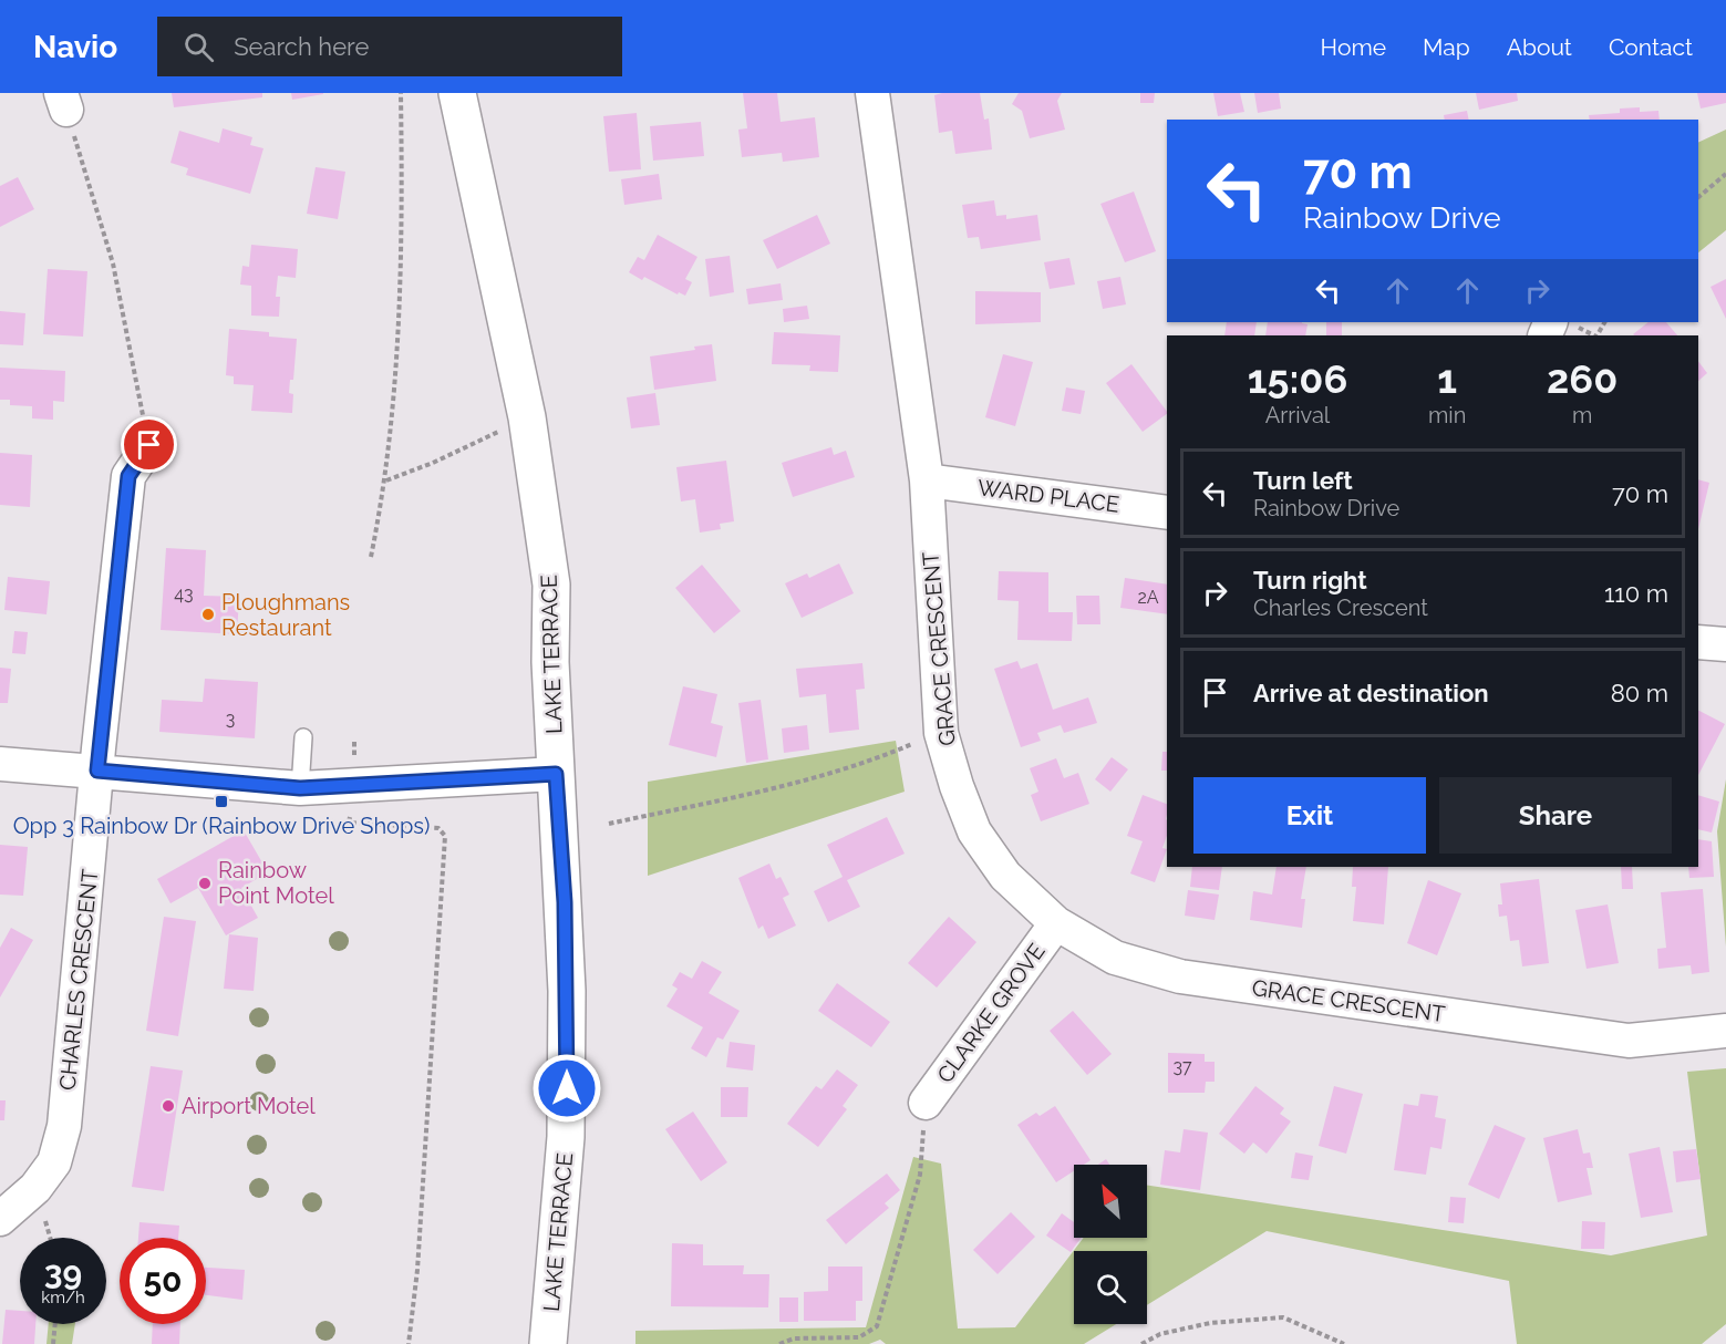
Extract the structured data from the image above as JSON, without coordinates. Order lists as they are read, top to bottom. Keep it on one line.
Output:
{"streets":{"main road":["LAKE TERRACE"],"street":["WARD PLACE","GRACE CRESCENT","CHARLES CRESCENT","CLARKE GROVE"]},"crossings":[["WARD PLACE","GRACE CRESCENT"],["GRACE CRESCENT","CLARKE GROVE"]],"places":{"other":["Ploughmans Restaurant","Rainbow Point Motel","Airport Motel"],"transit":["Opp 3 Rainbow Dr (Rainbow Drive Shops)"]},"house_numbers":["43","2A","3","37"],"north":"top left","page":{"header":"Navio","search":"Search here","nav":["Home","Map","About","Contact"],"turn":["70 m","Rainbow Drive"],"eta":["15:06","Arrival","1","min","260","m"],"list":[{"name":"Turn left","note":"Rainbow Drive","value":"70 m"},{"name":"Turn right","note":"Charles Crescent","value":"110 m"},{"name":"Arrive at destination","value":"80 m"}],"buttons":["Exit","Share"],"speed":"39 km/h","limit":"50"}}
